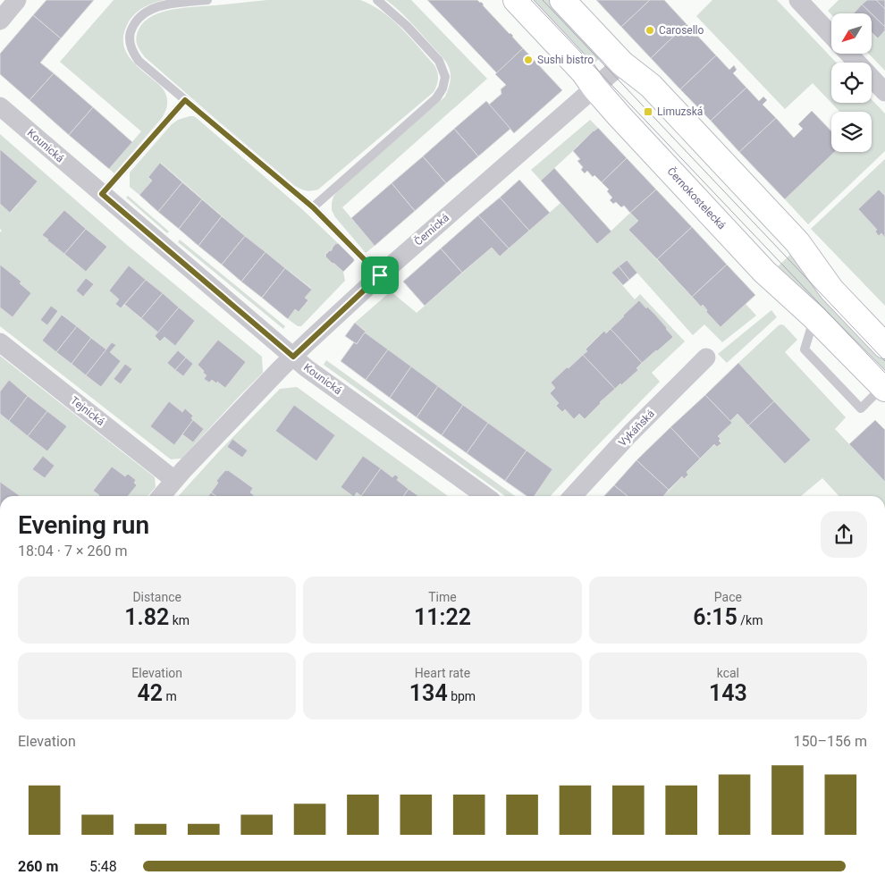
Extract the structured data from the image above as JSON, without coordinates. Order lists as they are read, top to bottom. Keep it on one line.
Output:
{"streets":{"main road":["Černokostelecká"],"street":["Kounická","Černická","Tejnická","Vykáňská"]},"crossings":[["Kounická","Černická"],["Černokostelecká","Černická"],["Černická","Tejnická"]],"places":{"other":["Carosello","Sushi bistro"],"transit":["Limuzská"]},"north":"bottom left","page":{"heading":["Evening run","18:04 · 7 × 260 m"],"stats":[["Distance","1.82 km"],["Time","11:22"],["Pace","6:15 /km"],["Elevation","42 m"],["Heart rate","134 bpm"],["kcal","143"]],"chart":["Elevation","150–156 m"],"list":[{"name":"260 m","note":"5:48"}]}}
